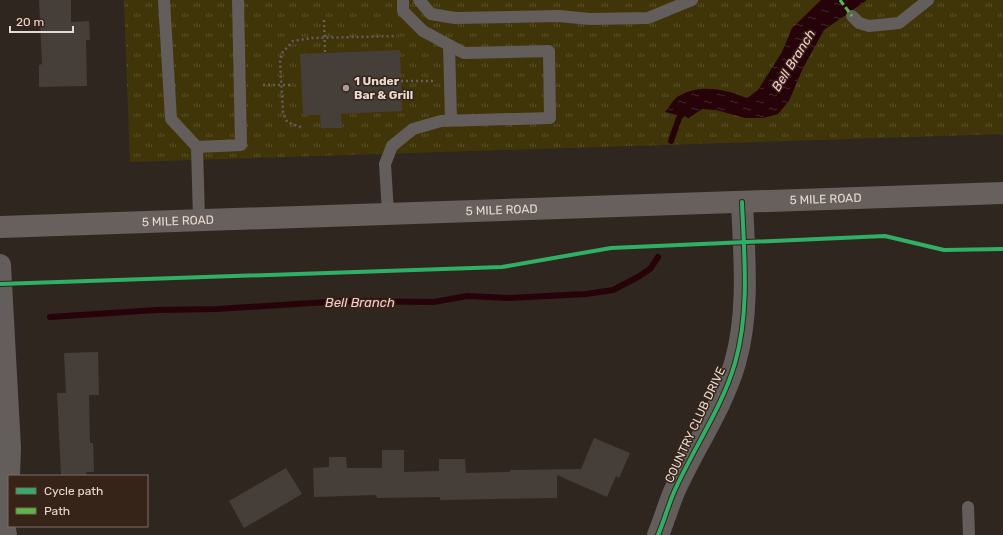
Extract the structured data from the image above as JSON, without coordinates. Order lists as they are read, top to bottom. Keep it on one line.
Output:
{"streets":{"main road":["5 MILE ROAD"],"street":["COUNTRY CLUB DRIVE"]},"crossings":[["5 MILE ROAD","COUNTRY CLUB DRIVE"]],"water":["Bell Branch"],"places":["1 Under Bar & Grill"],"legend":["Cycle path","Path"],"scale_bar":"20 m"}
